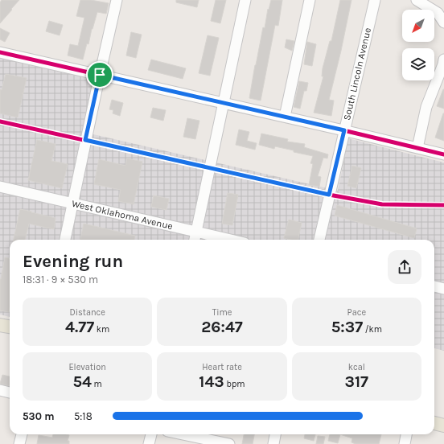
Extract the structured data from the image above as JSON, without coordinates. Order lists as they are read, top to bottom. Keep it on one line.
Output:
{"streets":{"street":["South Lincoln Avenue","West Oklahoma Avenue"]},"north":"bottom left","page":{"heading":["Evening run","18:31 · 9 × 530 m"],"stats":[["Distance","4.77 km"],["Time","26:47"],["Pace","5:37 /km"],["Elevation","54 m"],["Heart rate","143 bpm"],["kcal","317"]],"list":[{"name":"530 m","note":"5:18"}]}}
